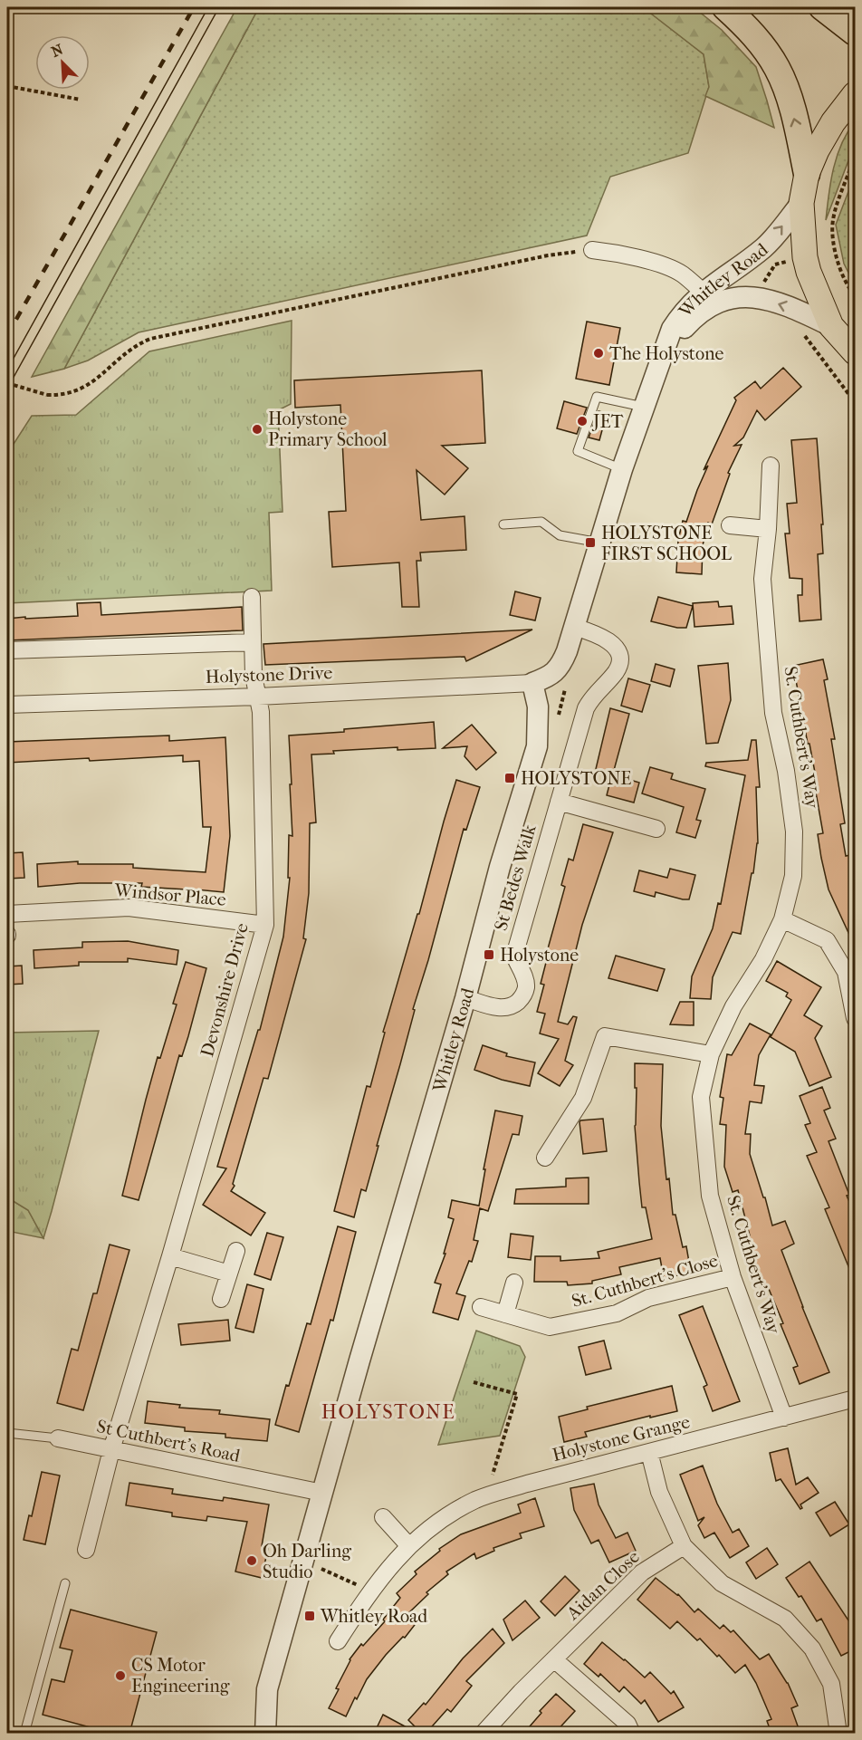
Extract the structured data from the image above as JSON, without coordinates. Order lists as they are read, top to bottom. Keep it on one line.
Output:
{"streets":{"street":["Whitley Road","Holystone Drive","St. Cuthbert's Way","St Bedes Walk","Windsor Place","Devonshire Drive","St. Cuthbert's Close","Holystone Grange","St Cuthbert's Road","Aidan Close"]},"crossings":[["Whitley Road","Holystone Drive"],["Whitley Road","St Bedes Walk"],["Whitley Road","St Cuthbert's Road"],["Holystone Drive","Devonshire Drive"],["St. Cuthbert's Way","St. Cuthbert's Close"],["St. Cuthbert's Way","Holystone Grange"],["Windsor Place","Devonshire Drive"],["Devonshire Drive","St Cuthbert's Road"]],"districts":["HOLYSTONE"],"places":{"other":["The Holystone","JET","Holystone Primary School","Oh Darling Studio","CS Motor Engineering"],"transit":["HOLYSTONE FIRST SCHOOL","HOLYSTONE","Holystone","Whitley Road"]},"north":"top left"}
